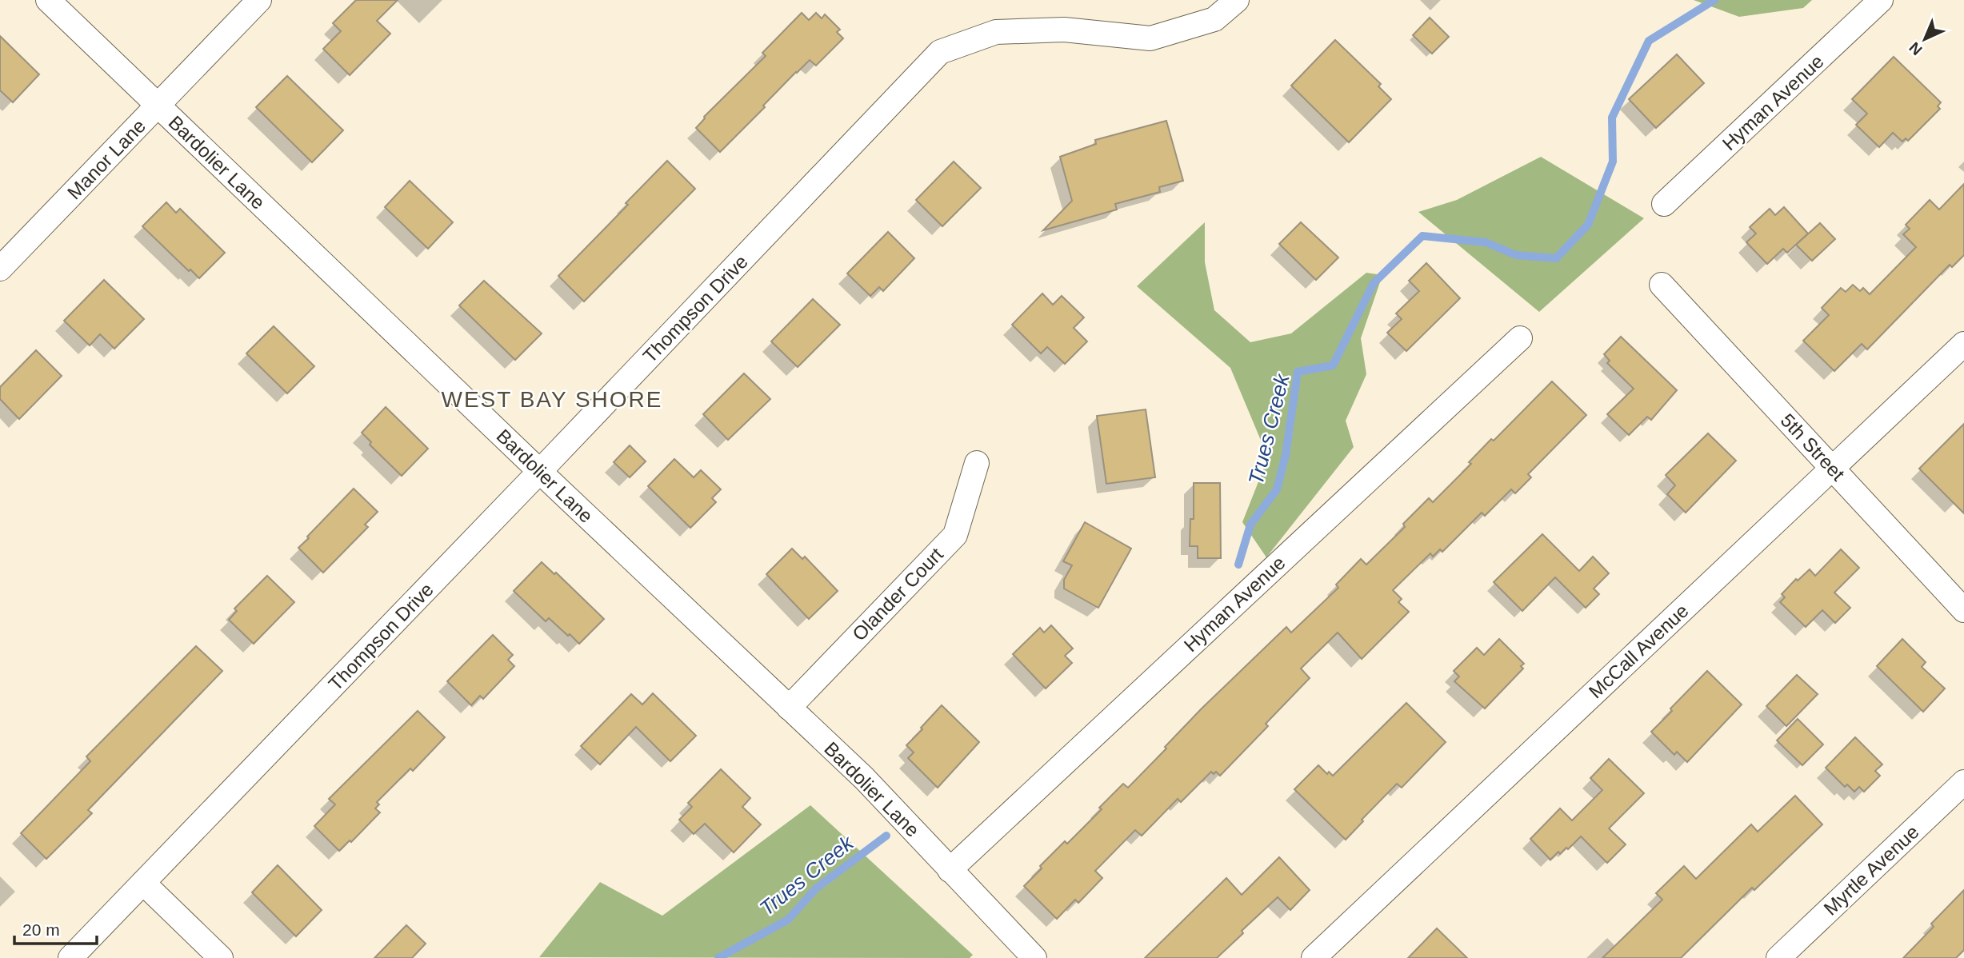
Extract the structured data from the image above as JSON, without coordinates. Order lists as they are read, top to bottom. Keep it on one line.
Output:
{"streets":{"street":["Hyman Avenue","Manor Lane","Bardolier Lane","Thompson Drive","5th Street","Olander Court","McCall Avenue","Myrtle Avenue"]},"crossings":[["Hyman Avenue","Bardolier Lane"],["Manor Lane","Bardolier Lane"],["Bardolier Lane","Thompson Drive"],["Bardolier Lane","Olander Court"],["5th Street","McCall Avenue"]],"districts":["WEST BAY SHORE"],"water":["Trues Creek"],"scale_bar":"20 m","north":"bottom left"}
